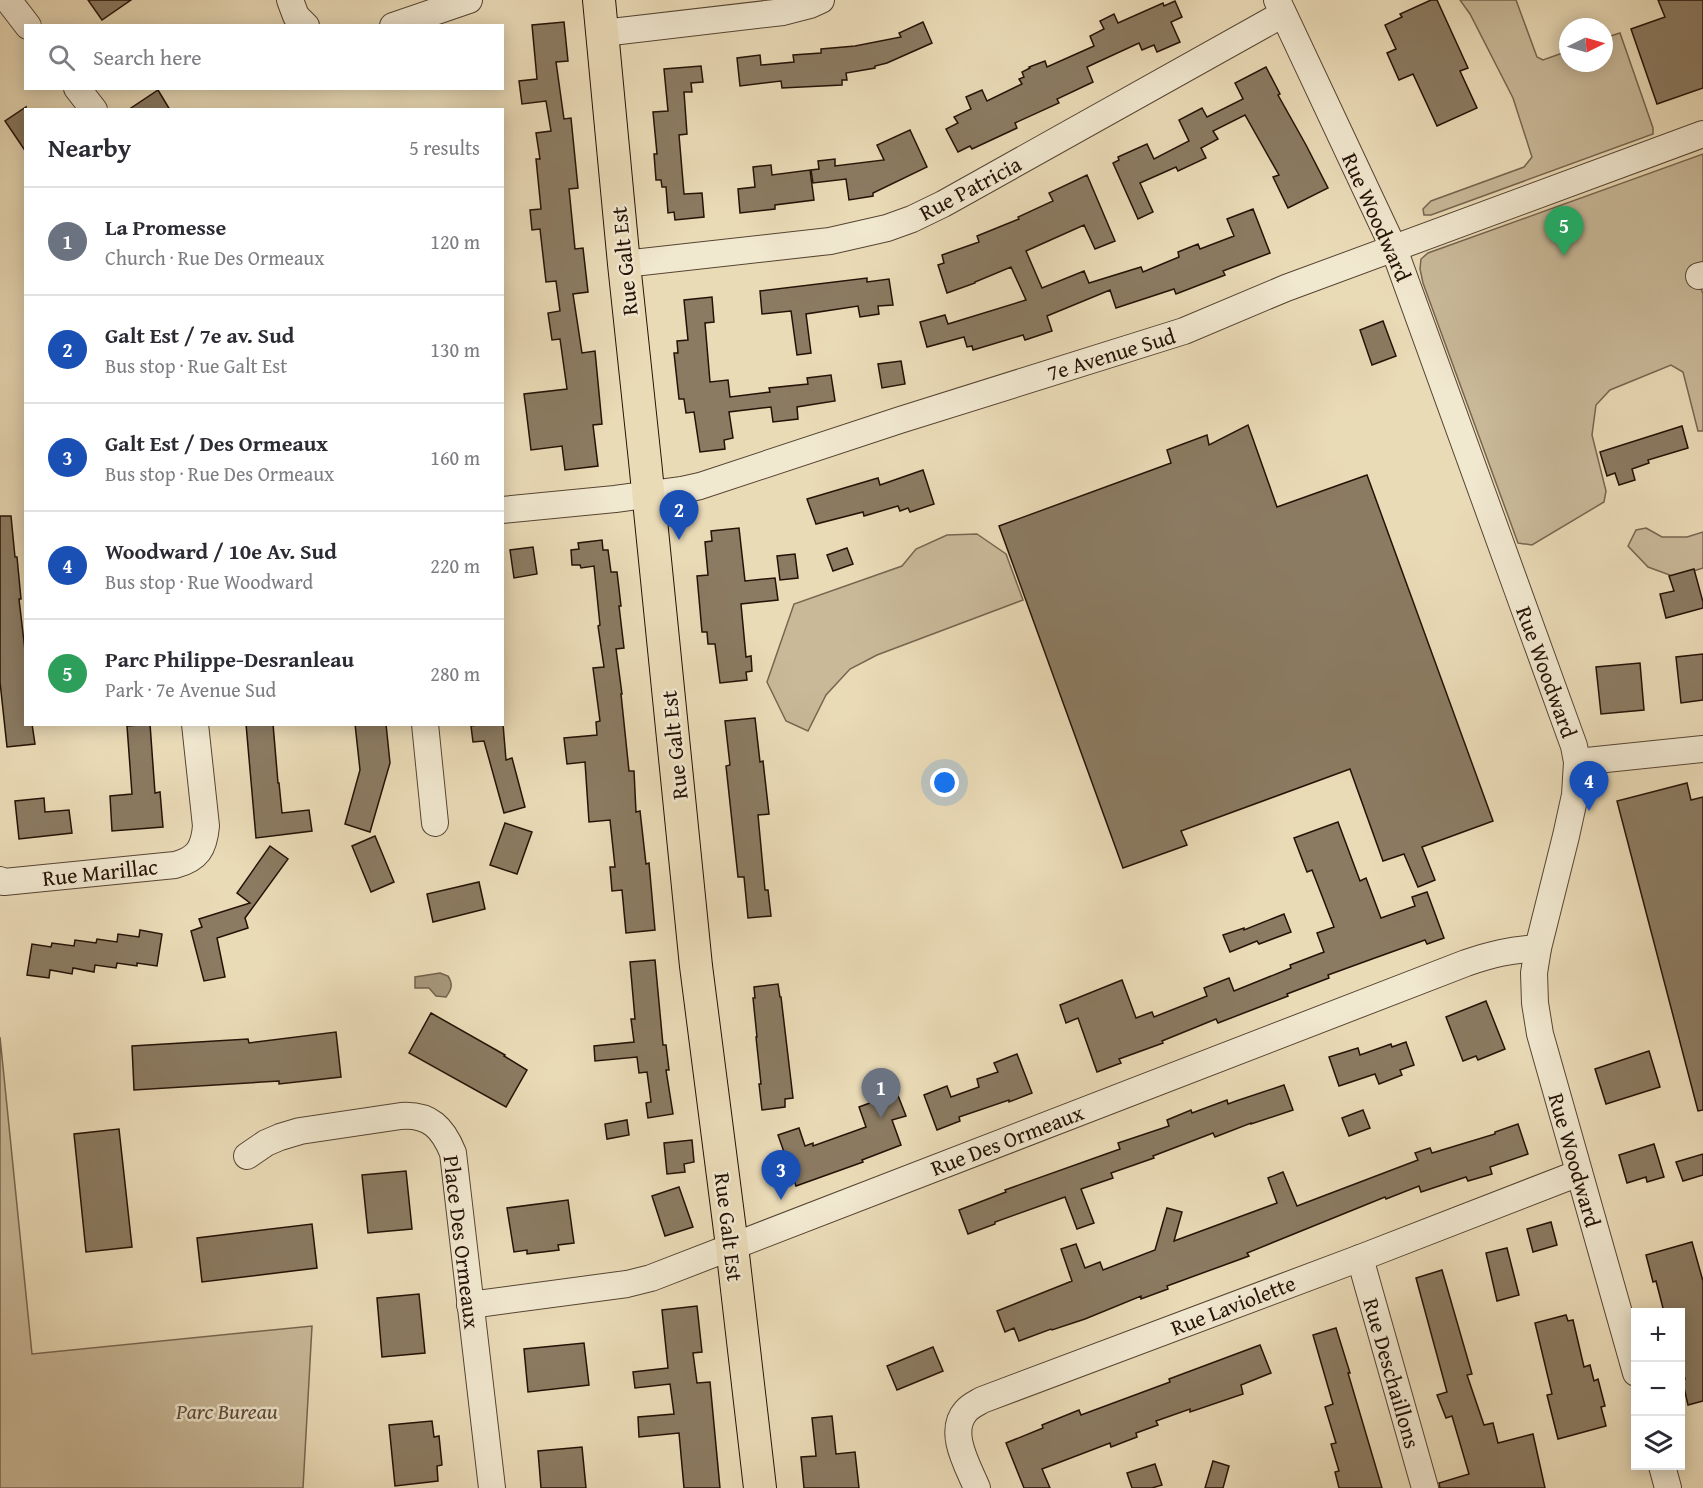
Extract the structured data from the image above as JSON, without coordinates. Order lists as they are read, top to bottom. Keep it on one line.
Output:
{"streets":{"main road":["Rue Galt Est"],"street":["Rue Patricia","Rue Woodward","7e Avenue Sud","Rue Marillac","Rue Des Ormeaux","Place Des Ormeaux","Rue Laviolette","Rue Deschaillons"]},"crossings":[["Rue Patricia","Rue Woodward"],["Rue Patricia","Rue Galt Est"],["Rue Woodward","7e Avenue Sud"],["Rue Woodward","Rue Des Ormeaux"],["Rue Woodward","Rue Laviolette"],["Rue Galt Est","7e Avenue Sud"],["Rue Galt Est","Rue Des Ormeaux"],["Rue Des Ormeaux","Place Des Ormeaux"],["Rue Laviolette","Rue Deschaillons"]],"parks":["Parc Bureau"],"north":"right","page":{"search":"Search here","heading":["Nearby","5 results"],"list":[{"mark":"1","name":"La Promesse","note":"Church · Rue Des Ormeaux","value":"120 m"},{"mark":"2","name":"Galt Est / 7e av. Sud","note":"Bus stop · Rue Galt Est","value":"130 m"},{"mark":"3","name":"Galt Est / Des Ormeaux","note":"Bus stop · Rue Des Ormeaux","value":"160 m"},{"mark":"4","name":"Woodward / 10e Av. Sud","note":"Bus stop · Rue Woodward","value":"220 m"},{"mark":"5","name":"Parc Philippe-Desranleau","note":"Park · 7e Avenue Sud","value":"280 m"}],"pins":["5","2","4","1","3"],"map_buttons":["+","−"]}}
